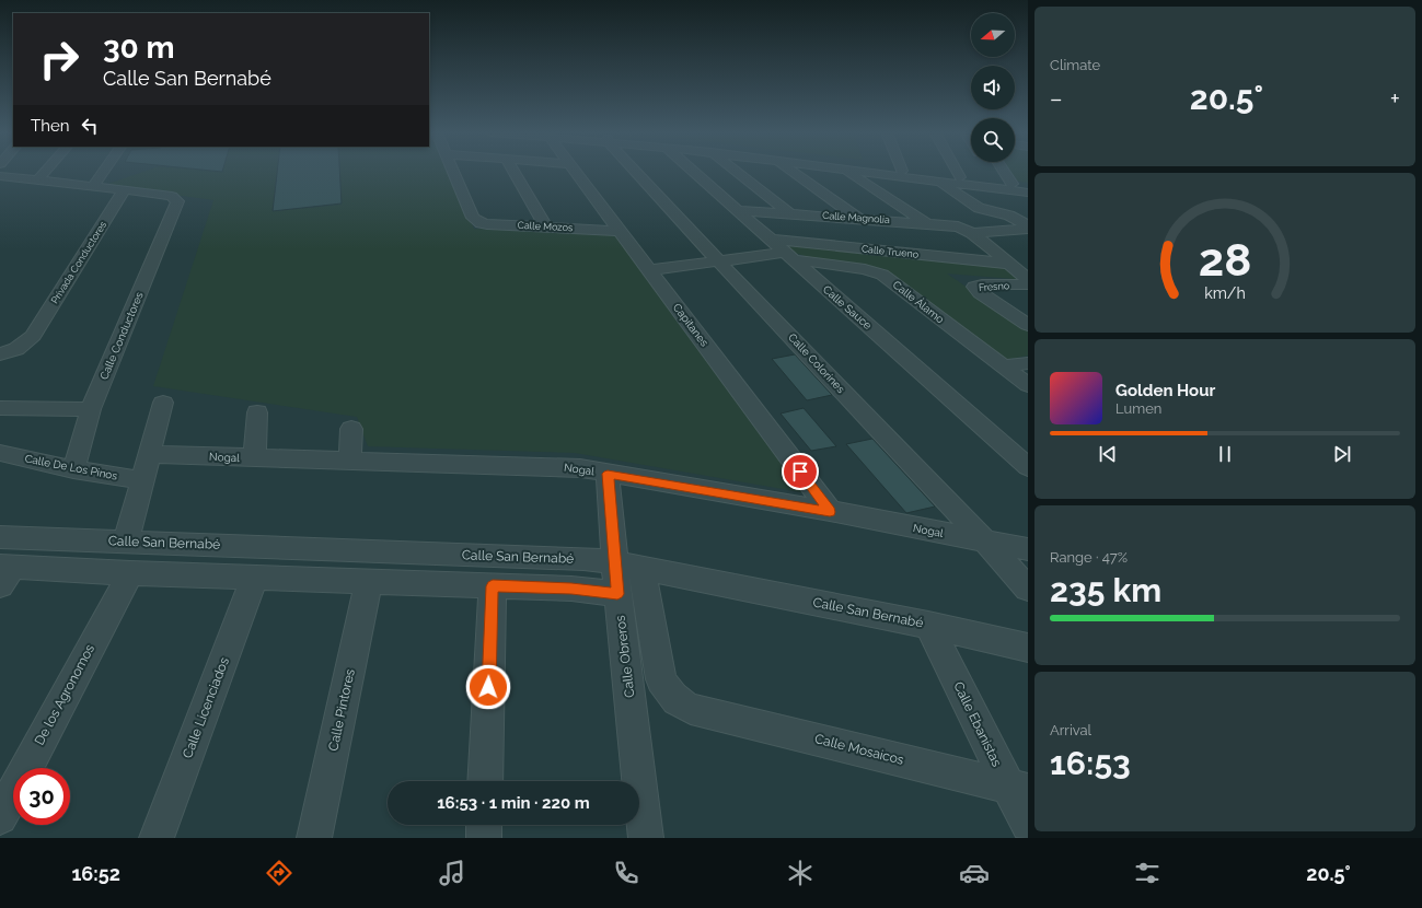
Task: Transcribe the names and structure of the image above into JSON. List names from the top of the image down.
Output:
{
  "streets": {
    "street": [
      "Calle Magnolia",
      "Calle Mozos",
      "Calle Trueno",
      "Privada Conductores",
      "Fresno",
      "Calle Álamo",
      "Calle Sauce",
      "Capitanes",
      "Calle Conductores",
      "Calle Colorines",
      "Nogal",
      "Calle De Los Pinos",
      "Calle San Bernabé",
      "Calle Obreros",
      "De los Agronomos",
      "Calle Licenciados",
      "Calle Pintores",
      "Calle Ebanistas",
      "Calle Mosaicos"
    ]
  },
  "crossings": [
    ["Calle Magnolia", "Calle Sauce"],
    ["Calle Mozos", "Capitanes"],
    ["Calle Trueno", "Calle Sauce"],
    ["Privada Conductores", "Calle Conductores"],
    ["Calle Álamo", "Calle Sauce"],
    ["Calle Álamo", "Capitanes"],
    ["Calle Álamo", "Calle Colorines"],
    ["Capitanes", "Nogal"],
    ["Calle Conductores", "Calle De Los Pinos"],
    ["Calle Colorines", "Nogal"],
    ["Nogal", "Calle Obreros"],
    ["Calle San Bernabé", "Calle Obreros"],
    ["Calle San Bernabé", "Calle Ebanistas"],
    ["Calle San Bernabé", "Calle Mosaicos"],
    ["Calle Ebanistas", "Calle Mosaicos"]
  ],
  "north": "left",
  "page": {
    "tile": [
      "Climate",
      ["Range · 47%", "235 km"],
      ["Arrival", "16:53"]
    ],
    "turn": ["30 m", "Calle San Bernabé"],
    "heat": ["−", "20.5°", "+"],
    "then": "Then",
    "song": ["Golden Hour", "Lumen"],
    "limit": "30",
    "trip": "16:53 · 1 min · 220 m",
    "tabs": ["16:52", "20.5°"],
    "gauge": ["28", "km/h"]
  }
}
